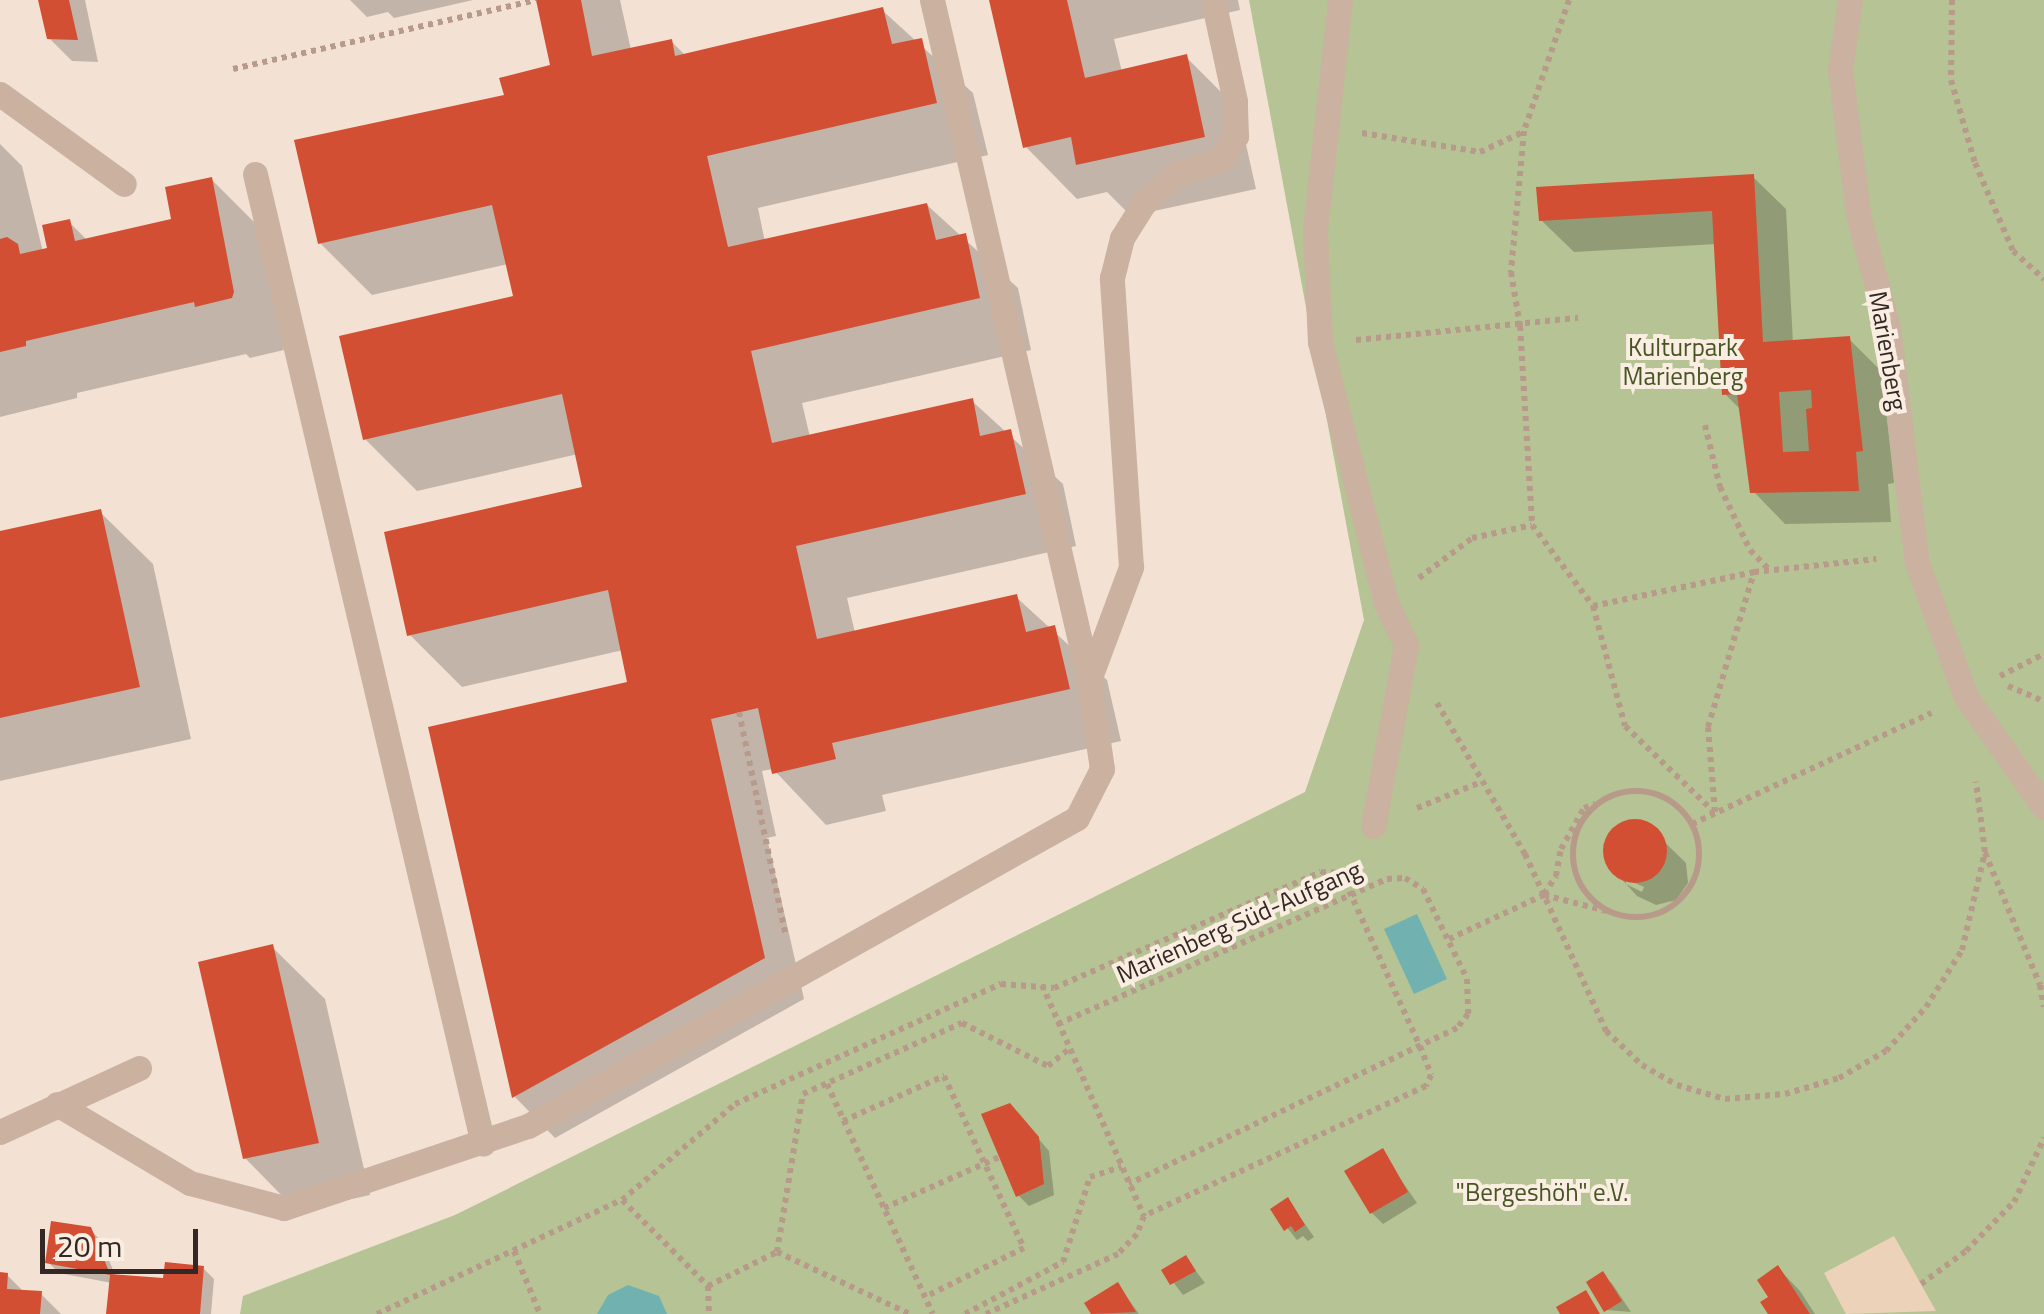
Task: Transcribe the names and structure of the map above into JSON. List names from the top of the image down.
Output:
{
  "streets": {
    "lane": ["Marienberg"],
    "path": ["Marienberg Süd-Aufgang"]
  },
  "parks": ["Kulturpark Marienberg", "\"Bergeshöh\" e.V."],
  "scale_bar": "20 m"
}
